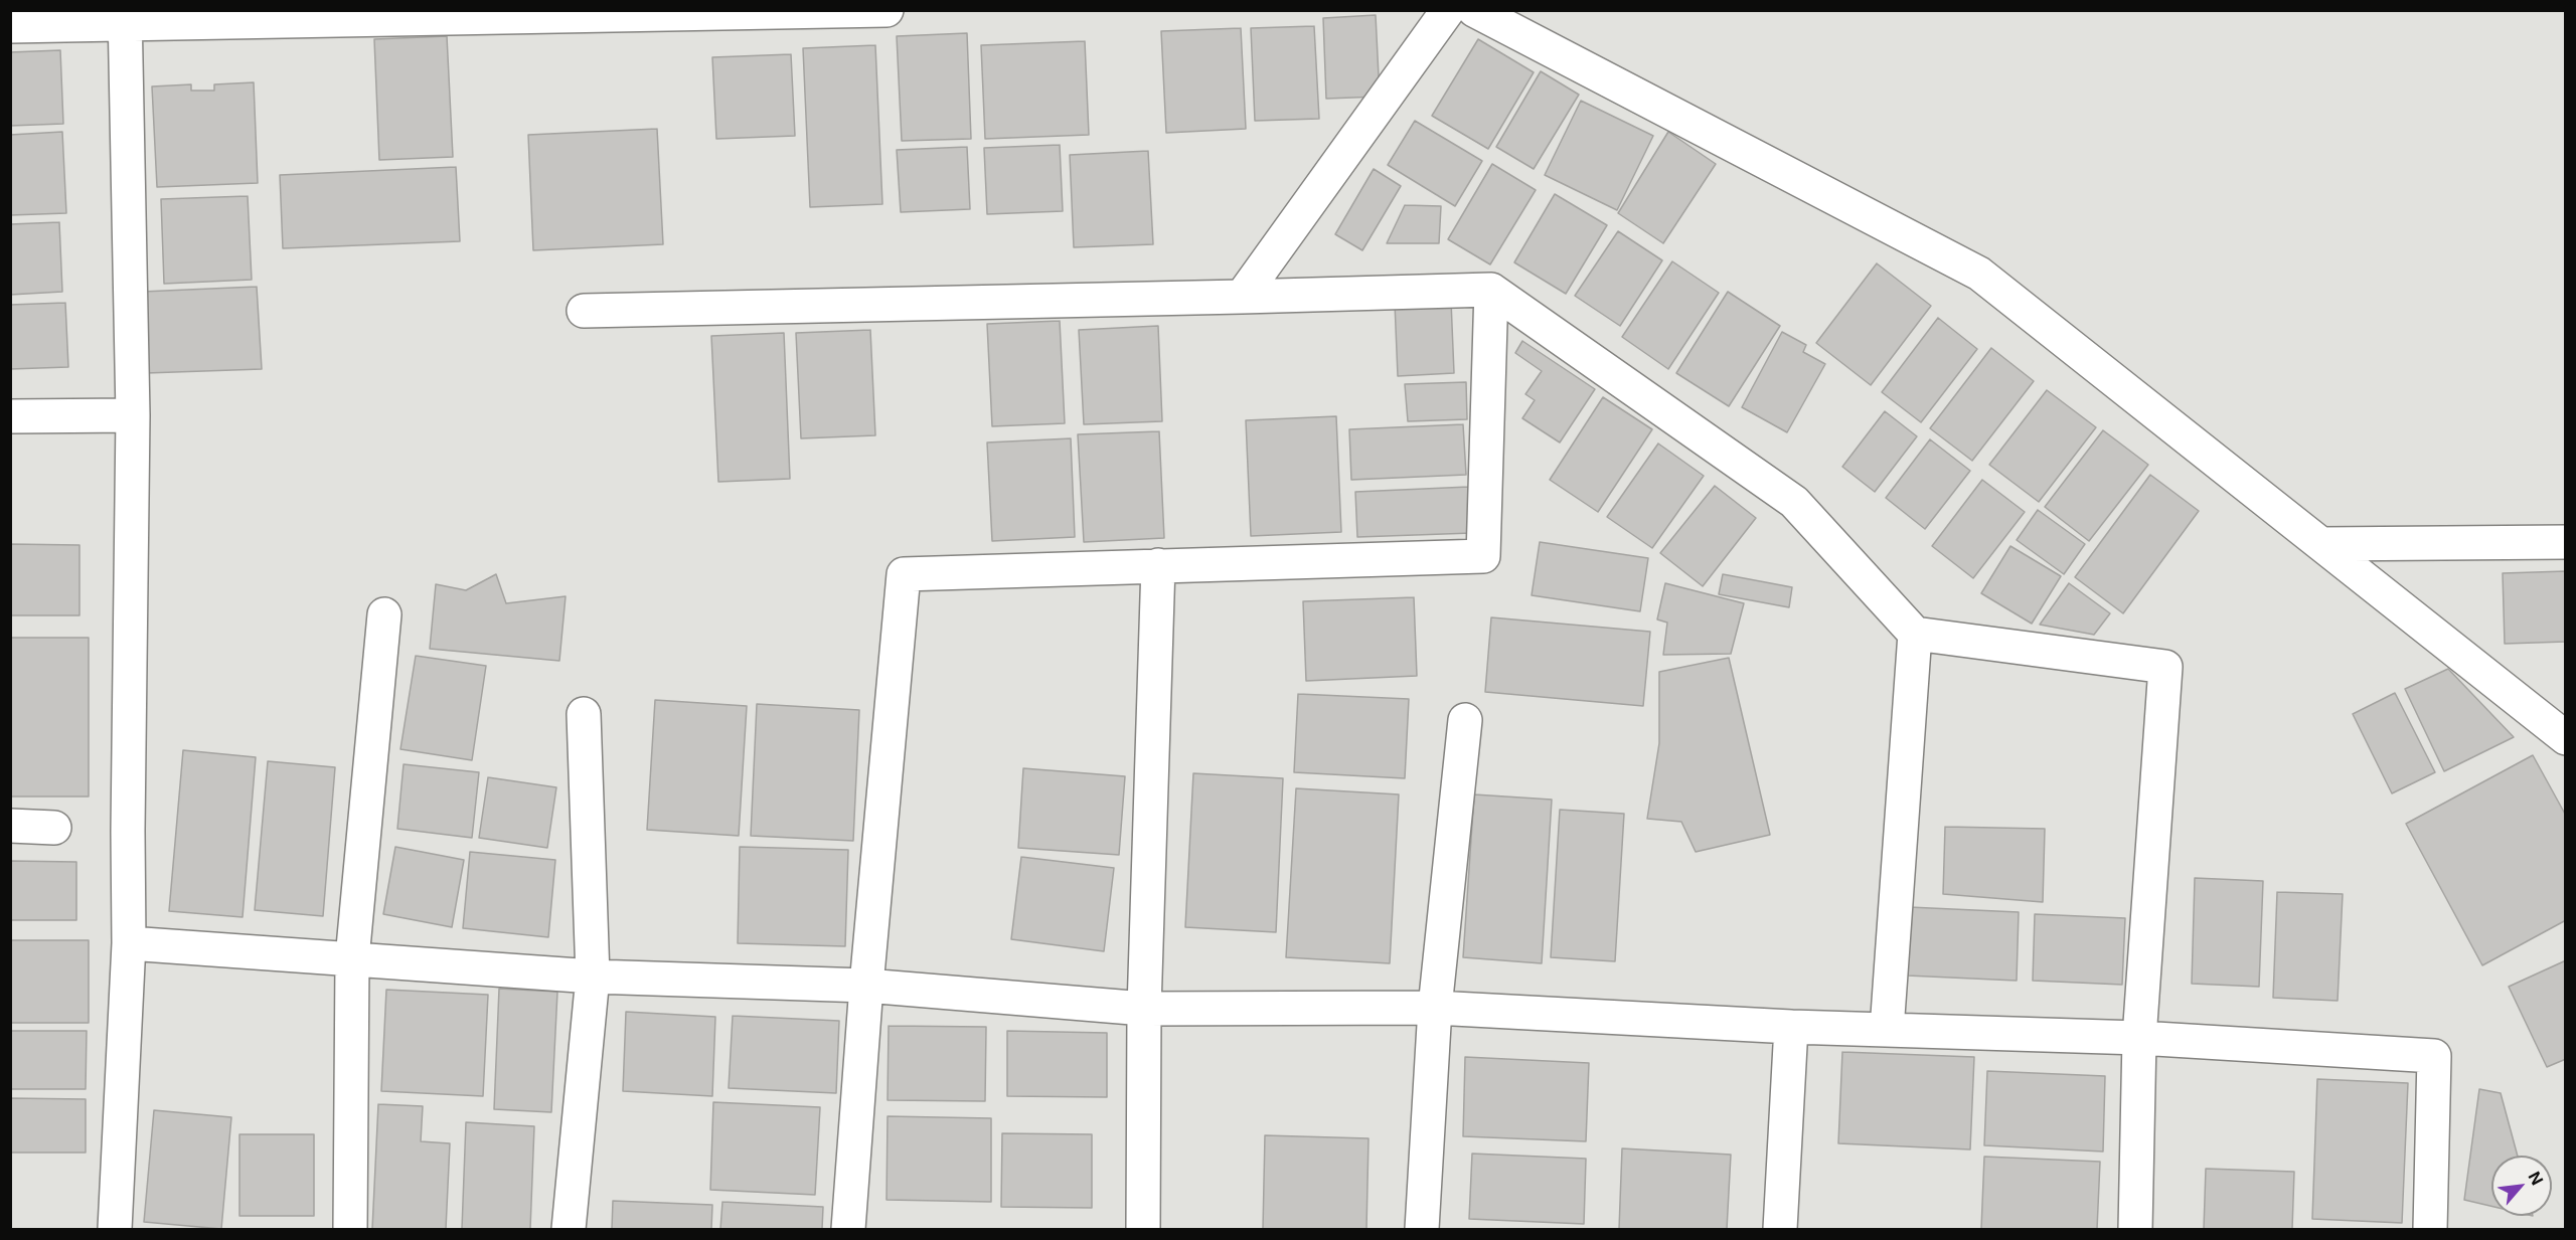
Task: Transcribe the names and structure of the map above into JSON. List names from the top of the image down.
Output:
{
  "north": "top right"
}
